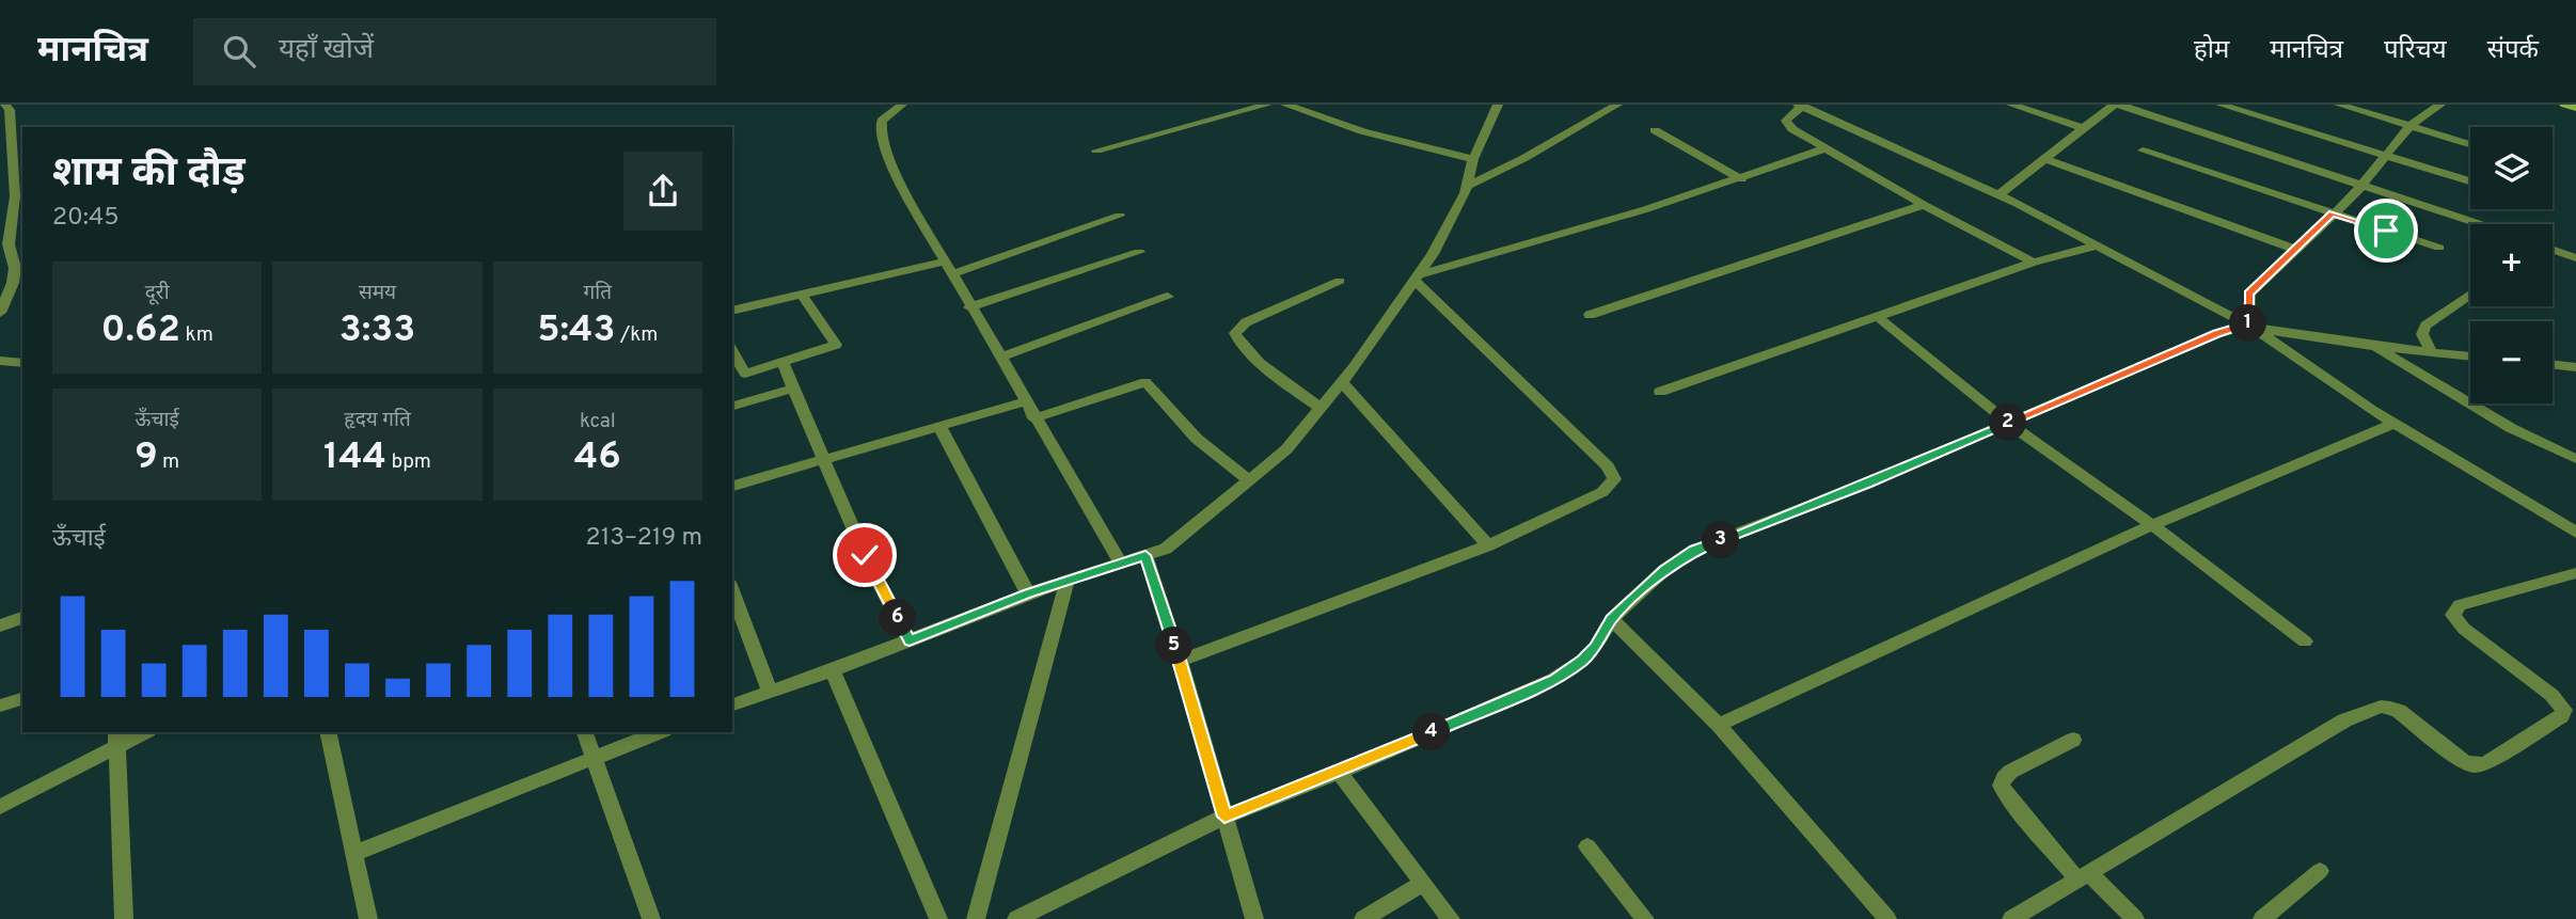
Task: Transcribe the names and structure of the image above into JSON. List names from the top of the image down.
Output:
{
  "page": {
    "header": "मानचित्र",
    "search": "यहाँ खोजें",
    "nav": [
      "होम",
      "मानचित्र",
      "परिचय",
      "संपर्क"
    ],
    "map_buttons": ["+", "−"],
    "heading": ["शाम की दौड़", "20:45"],
    "stats": [
      ["दूरी", "0.62 km"],
      ["समय", "3:33"],
      ["गति", "5:43 /km"],
      ["ऊँचाई", "9 m"],
      ["हृदय गति", "144 bpm"],
      ["kcal", "46"]
    ],
    "pins": [
      "1",
      "2",
      "3",
      "6",
      "5",
      "4"
    ],
    "chart": ["ऊँचाई", "213–219 m"]
  }
}
